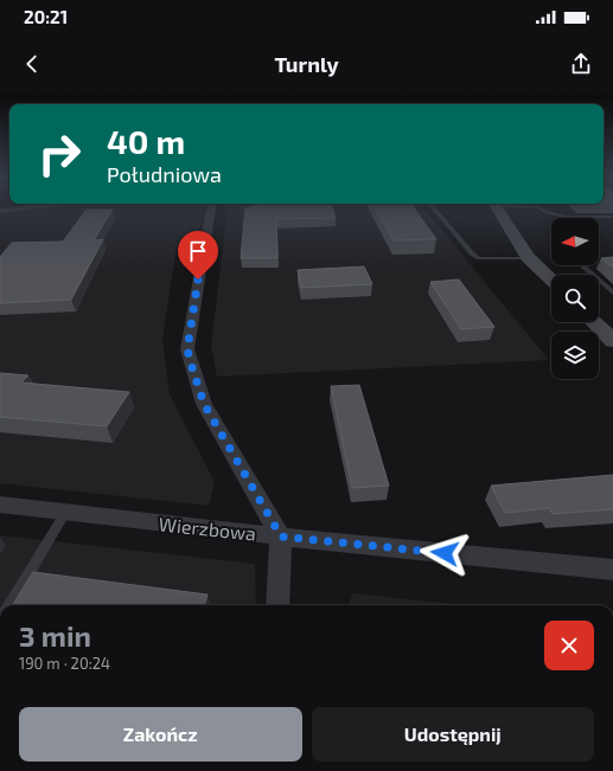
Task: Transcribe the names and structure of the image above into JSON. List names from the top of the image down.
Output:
{
  "streets": {
    "street": ["Wierzbowa"]
  },
  "north": "left",
  "page": {
    "status": "20:21",
    "header": "Turnly",
    "turn": ["40 m", "Południowa"],
    "heading": ["3 min", "190 m · 20:24"],
    "buttons": ["Zakończ", "Udostępnij"]
  }
}
